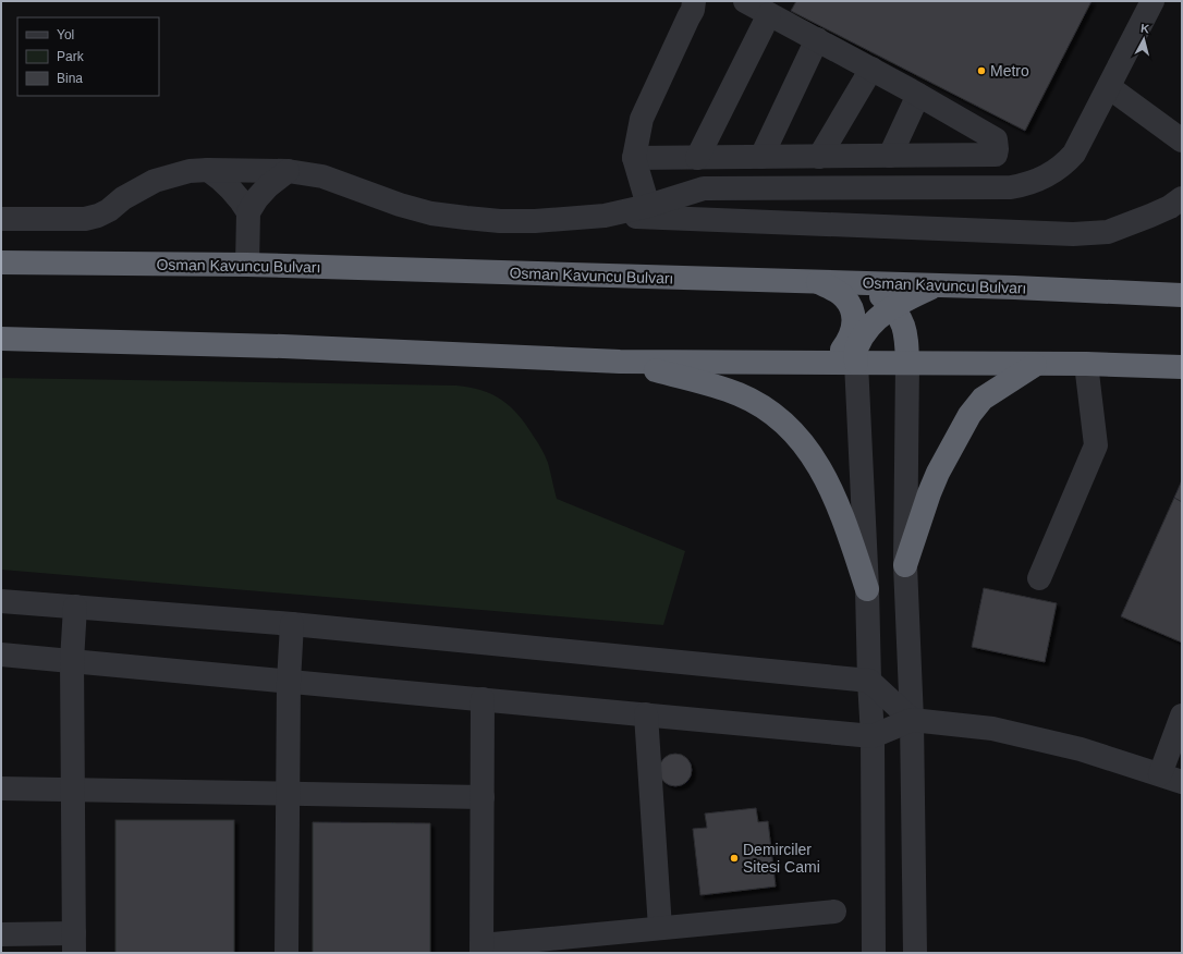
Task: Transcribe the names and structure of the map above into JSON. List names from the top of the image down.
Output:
{
  "streets": {
    "highway": ["Osman Kavuncu Bulvarı"]
  },
  "places": ["Metro", "Demirciler Sitesi Cami"],
  "legend": ["Yol", "Park", "Bina"],
  "north": "top"
}
